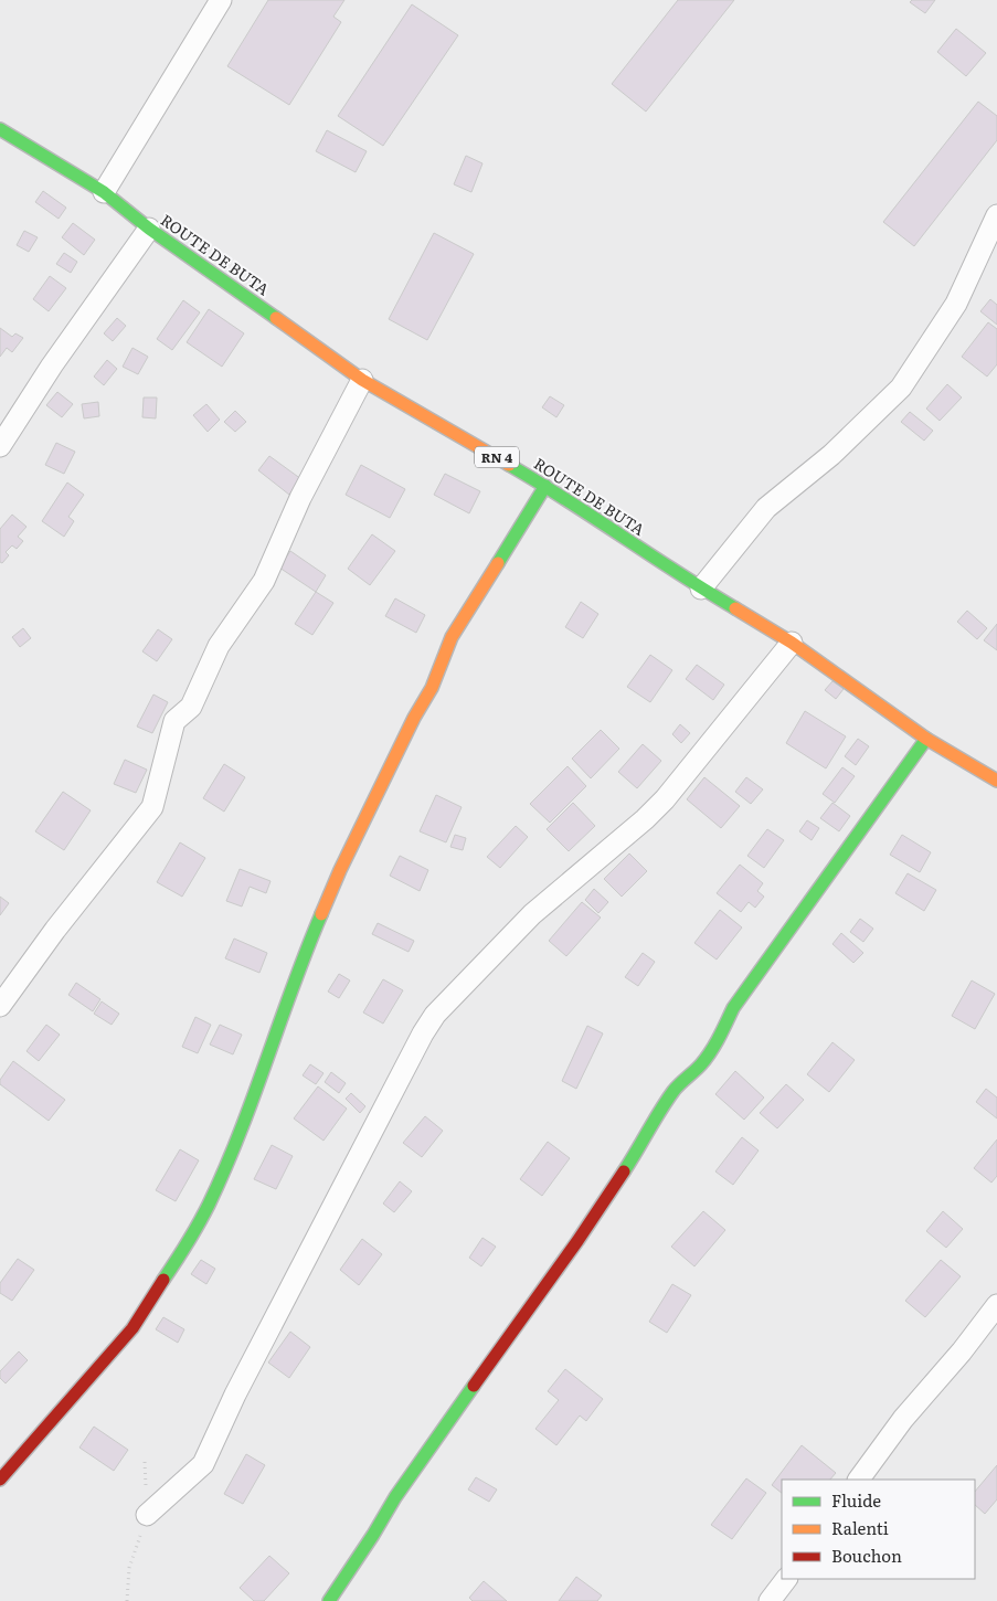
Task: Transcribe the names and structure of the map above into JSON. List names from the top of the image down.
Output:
{
  "streets": {
    "main road": ["ROUTE DE BUTA", "RN 4"]
  },
  "legend": ["Fluide", "Ralenti", "Bouchon"]
}
